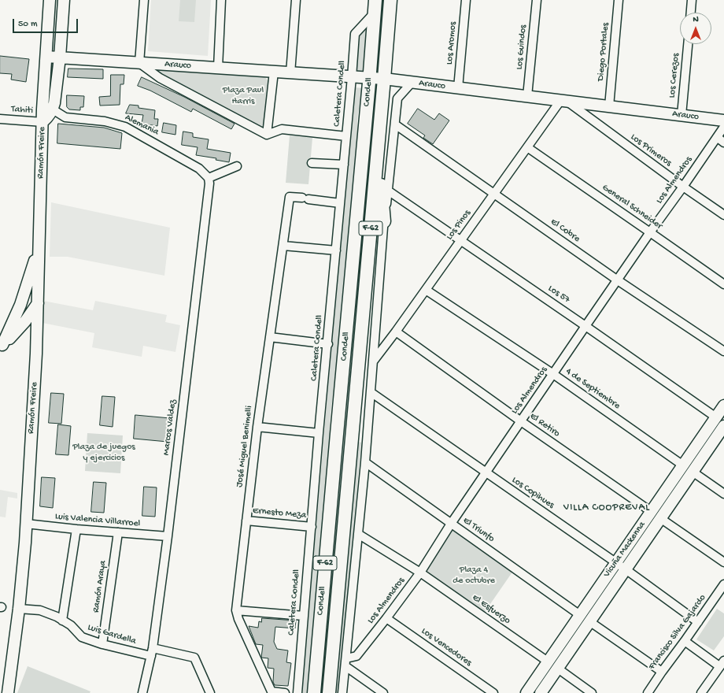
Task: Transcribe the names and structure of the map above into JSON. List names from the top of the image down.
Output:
{
  "streets": {
    "main road": [
      "Arauco",
      "Condell",
      "Ramón Freire",
      "F-62",
      "Vicuña Mackenna"
    ],
    "street": [
      "Los Aromos",
      "Los Guindos",
      "Diego Portales",
      "Los Cerezos",
      "Caletera Condell",
      "Tahiti",
      "Alemania",
      "Los Primeros",
      "Los Almendros",
      "General Schneider",
      "Los Pinos",
      "El Cobre",
      "Los 57",
      "4 de Septiembre",
      "El Retiro",
      "Marcos Valdez",
      "José Miguel Benimelli",
      "Los Copihues",
      "Ernesto Meza",
      "Luis Valencia Villarroel",
      "El Triunfo",
      "Ramón Araya",
      "El Esfuerzo",
      "Francisco Silva Gajardo",
      "Luis Gardella",
      "Los Vencedores"
    ]
  },
  "crossings": [
    ["Los Aromos", "Arauco"],
    ["Los Guindos", "Arauco"],
    ["Diego Portales", "Arauco"],
    ["Arauco", "Los Cerezos"],
    ["Arauco", "Condell"],
    ["Arauco", "Caletera Condell"],
    ["Arauco", "Los Primeros"],
    ["Arauco", "Ramón Freire"],
    ["Arauco", "Los Pinos"],
    ["Condell", "Caletera Condell"],
    ["Caletera Condell", "José Miguel Benimelli"],
    ["Caletera Condell", "Ernesto Meza"],
    ["Tahiti", "Ramón Freire"],
    ["Alemania", "Ramón Freire"],
    ["Alemania", "Marcos Valdez"],
    ["Los Primeros", "Los Almendros"],
    ["Los Primeros", "Los Pinos"],
    ["Ramón Freire", "Luis Valencia Villarroel"],
    ["Ramón Freire", "Luis Gardella"],
    ["Los Almendros", "General Schneider"],
    ["Los Almendros", "El Cobre"],
    ["Los Almendros", "Los 57"],
    ["Los Almendros", "4 de Septiembre"],
    ["Los Almendros", "El Retiro"],
    ["Los Almendros", "Los Copihues"],
    ["Los Almendros", "El Triunfo"],
    ["Los Almendros", "El Esfuerzo"],
    ["Los Almendros", "Los Vencedores"],
    ["General Schneider", "Los Pinos"],
    ["Los Pinos", "El Cobre"],
    ["Los Pinos", "Los 57"],
    ["Los Pinos", "4 de Septiembre"],
    ["Los Pinos", "El Retiro"],
    ["Los 57", "Vicuña Mackenna"],
    ["4 de Septiembre", "Vicuña Mackenna"],
    ["El Retiro", "Vicuña Mackenna"],
    ["Marcos Valdez", "Luis Valencia Villarroel"],
    ["Marcos Valdez", "Luis Gardella"],
    ["José Miguel Benimelli", "Ernesto Meza"],
    ["Los Copihues", "Vicuña Mackenna"],
    ["Los Copihues", "Francisco Silva Gajardo"],
    ["Luis Valencia Villarroel", "Ramón Araya"],
    ["El Triunfo", "Vicuña Mackenna"],
    ["Vicuña Mackenna", "El Esfuerzo"],
    ["Ramón Araya", "Luis Gardella"]
  ],
  "districts": ["VILLA COOPREVAL"],
  "parks": ["Plaza Paul Harris", "Plaza de juegos y ejercicios", "Plaza 4 de octubre"],
  "scale_bar": "50 m",
  "north": "top"
}
